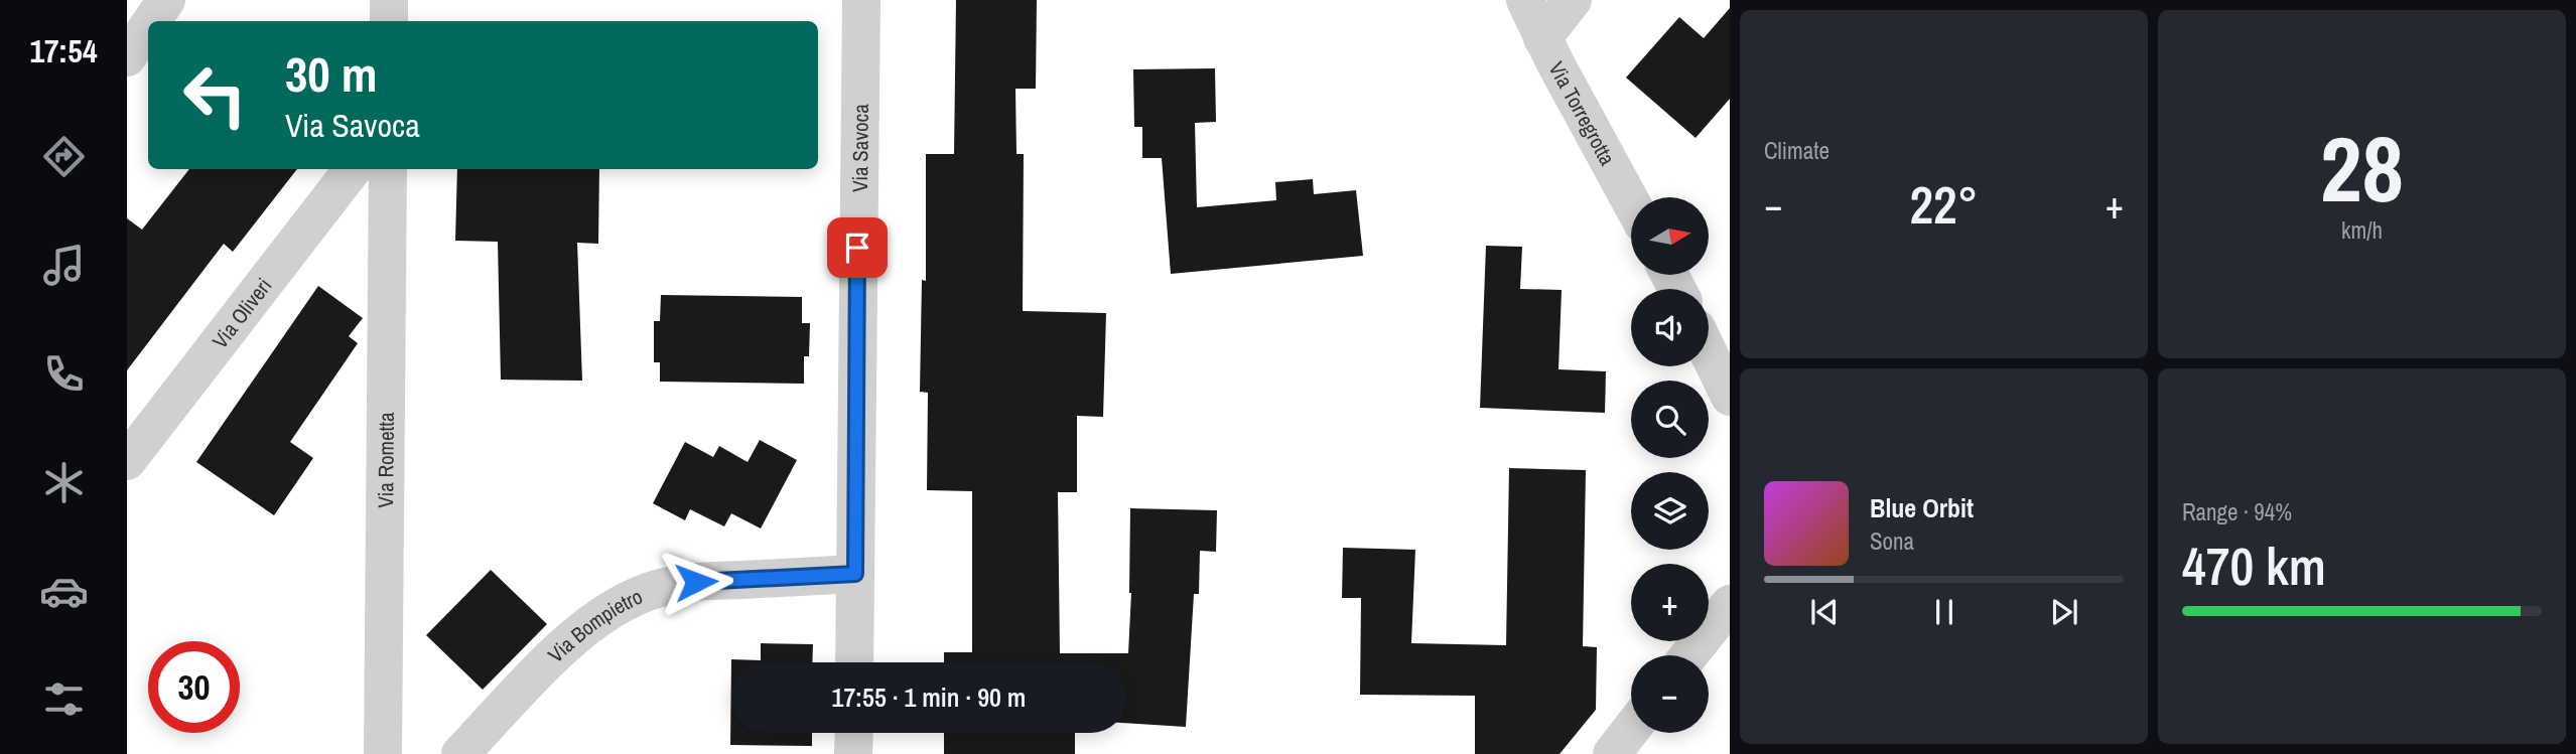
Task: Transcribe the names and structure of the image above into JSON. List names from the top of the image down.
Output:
{
  "streets": {
    "street": [
      "Via Torregrotta",
      "Via Savoca",
      "Via Oliveri",
      "Via Rometta",
      "Via Bompietro"
    ]
  },
  "crossings": [
    ["Via Savoca", "Via Bompietro"]
  ],
  "north": "right",
  "page": {
    "tabs": "17:54",
    "tile": [
      "Climate",
      ["28", "km/h"],
      ["Range · 94%", "470 km"]
    ],
    "turn": ["30 m", "Via Savoca"],
    "heat": ["−", "22°", "+"],
    "map_buttons": ["+", "−"],
    "song": ["Blue Orbit", "Sona"],
    "limit": "30",
    "trip": "17:55 · 1 min · 90 m"
  }
}
